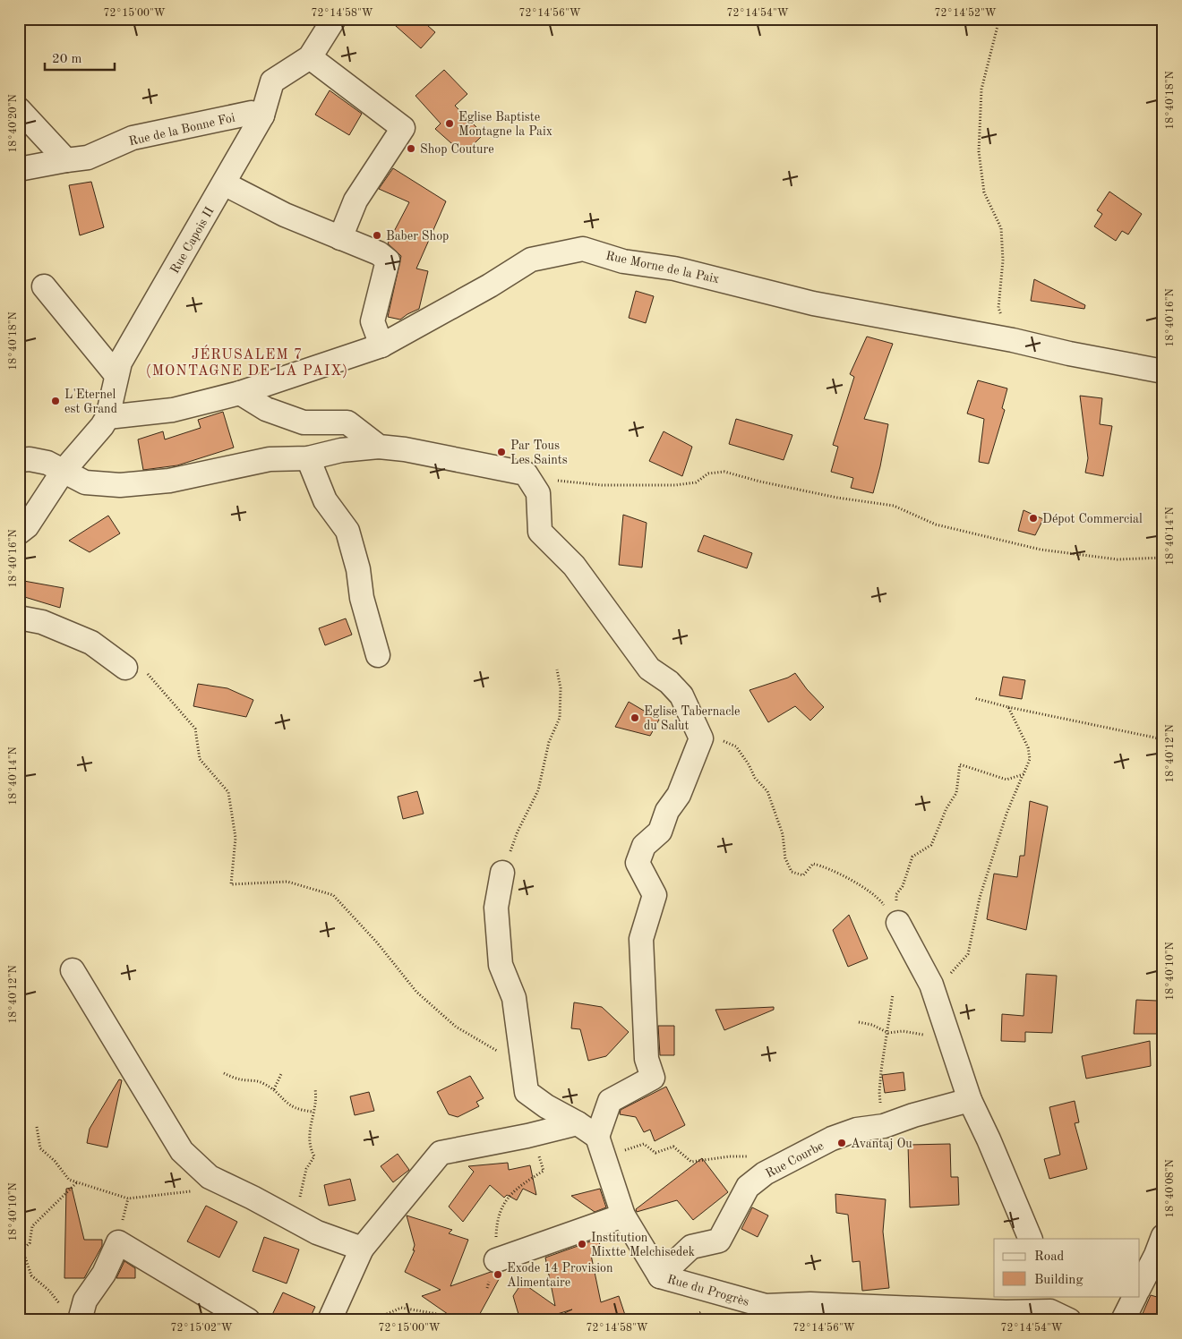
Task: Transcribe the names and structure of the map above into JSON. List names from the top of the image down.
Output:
{
  "streets": {
    "street": [
      "Rue de la Bonne Foi",
      "Rue Capois II",
      "Rue Morne de la Paix",
      "Rue Courbe",
      "Rue du Progrès"
    ]
  },
  "crossings": [
    ["Rue de la Bonne Foi", "Rue Capois II"],
    ["Rue Capois II", "Rue Morne de la Paix"],
    ["Rue Courbe", "Rue du Progrès"]
  ],
  "districts": ["JÉRUSALEM 7 (MONTAGNE DE LA PAIX)"],
  "places": [
    "Eglise Baptiste Montagne la Paix",
    "Shop Couture",
    "Baber Shop",
    "L'Eternel est Grand",
    "Par Tous Les Saints",
    "Dépot Commercial",
    "Eglise Tabernacle du Salut",
    "Avantaj Ou",
    "Institution Mixtte Melchisedek",
    "Exode 14 Provision Alimentaire"
  ],
  "legend": ["Road", "Building"],
  "scale_bar": "20 m",
  "coordinates": [
    "72°15'00\"W",
    "72°14'58\"W",
    "72°14'56\"W",
    "72°14'54\"W",
    "72°14'52\"W",
    "18°40'18\"N",
    "18°40'20\"N",
    "18°40'16\"N",
    "18°40'14\"N",
    "18°40'12\"N",
    "18°40'10\"N",
    "18°40'08\"N",
    "72°15'02\"W"
  ]
}
